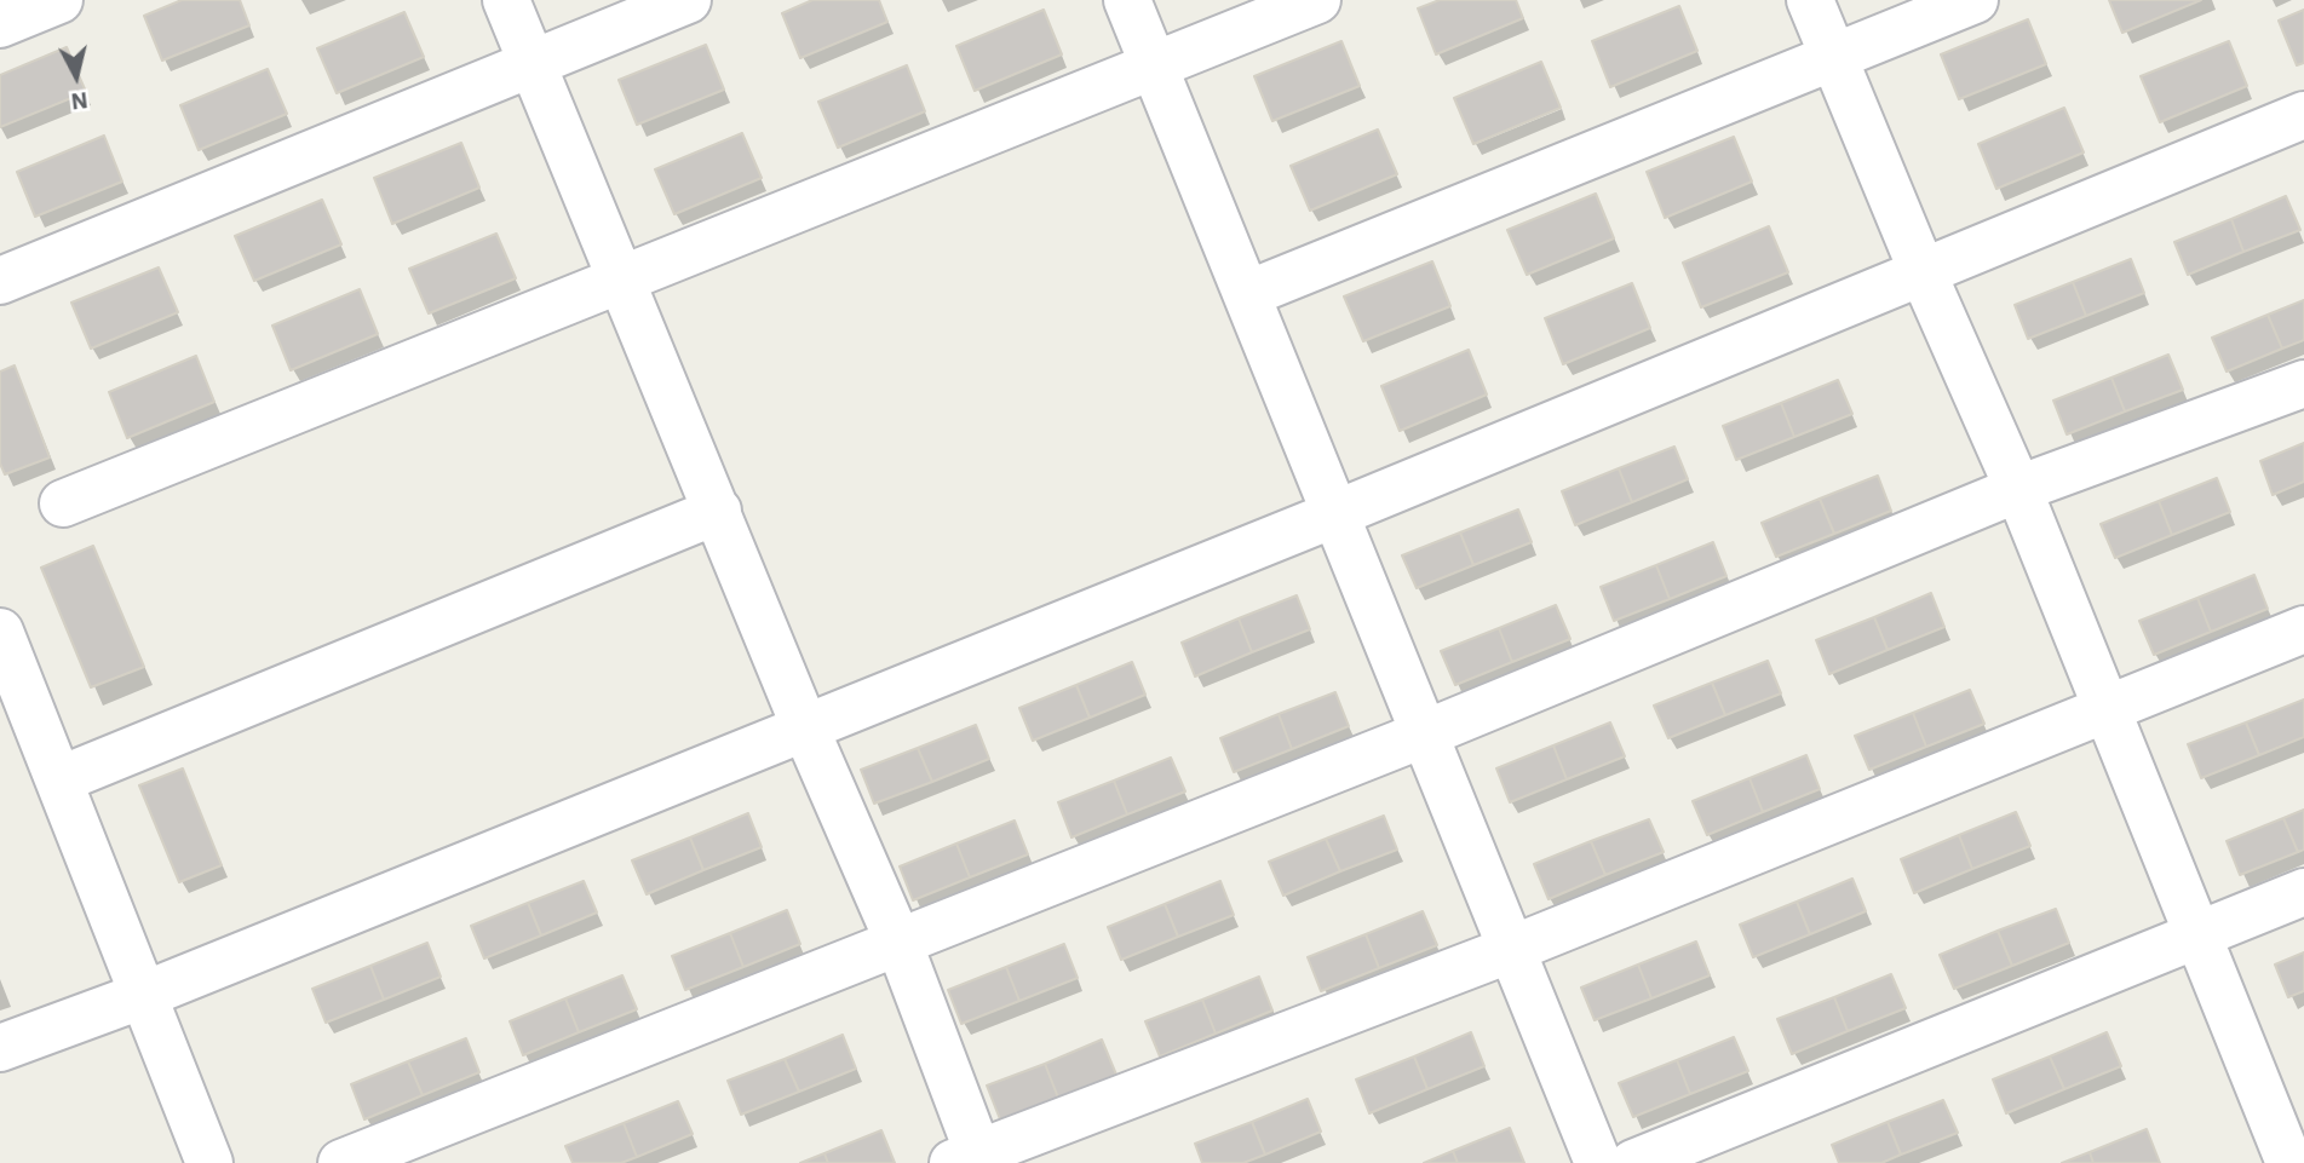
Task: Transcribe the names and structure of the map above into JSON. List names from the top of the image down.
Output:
{
  "north": "bottom"
}
